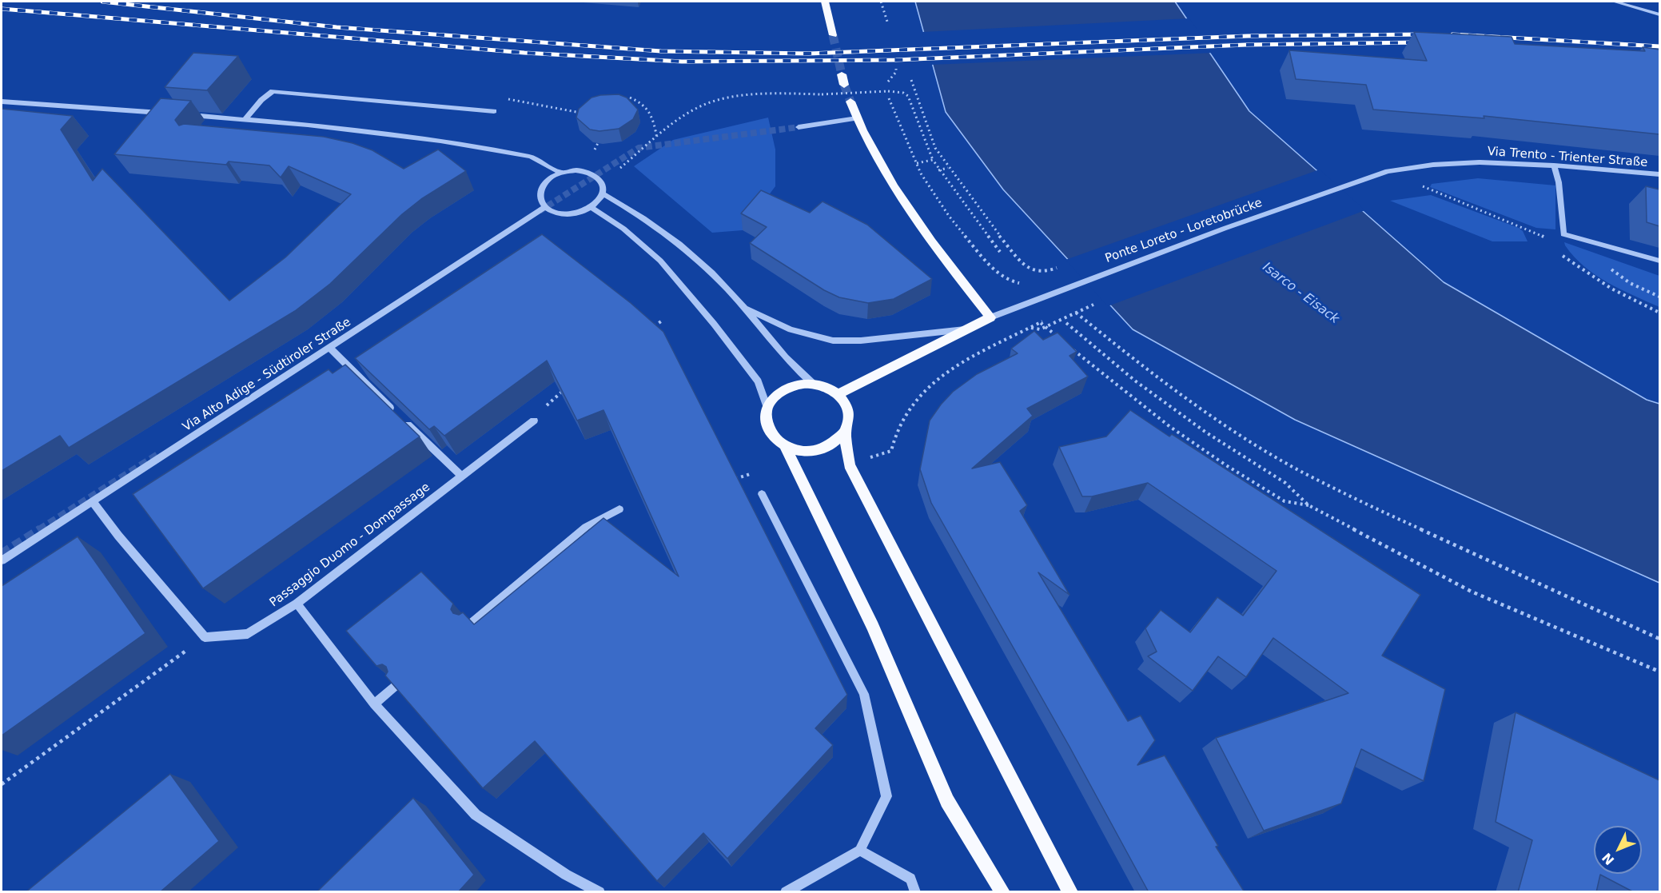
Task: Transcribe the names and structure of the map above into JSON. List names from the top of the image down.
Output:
{
  "streets": {
    "street": [
      "Via Trento - Trienter Straße",
      "Ponte Loreto - Loretobrücke",
      "Via Alto Adige - Südtiroler Straße",
      "Passaggio Duomo - Dompassage"
    ]
  },
  "crossings": [
    ["Via Trento - Trienter Straße", "Ponte Loreto - Loretobrücke"]
  ],
  "water": ["Isarco - Eisack"],
  "north": "bottom left"
}
